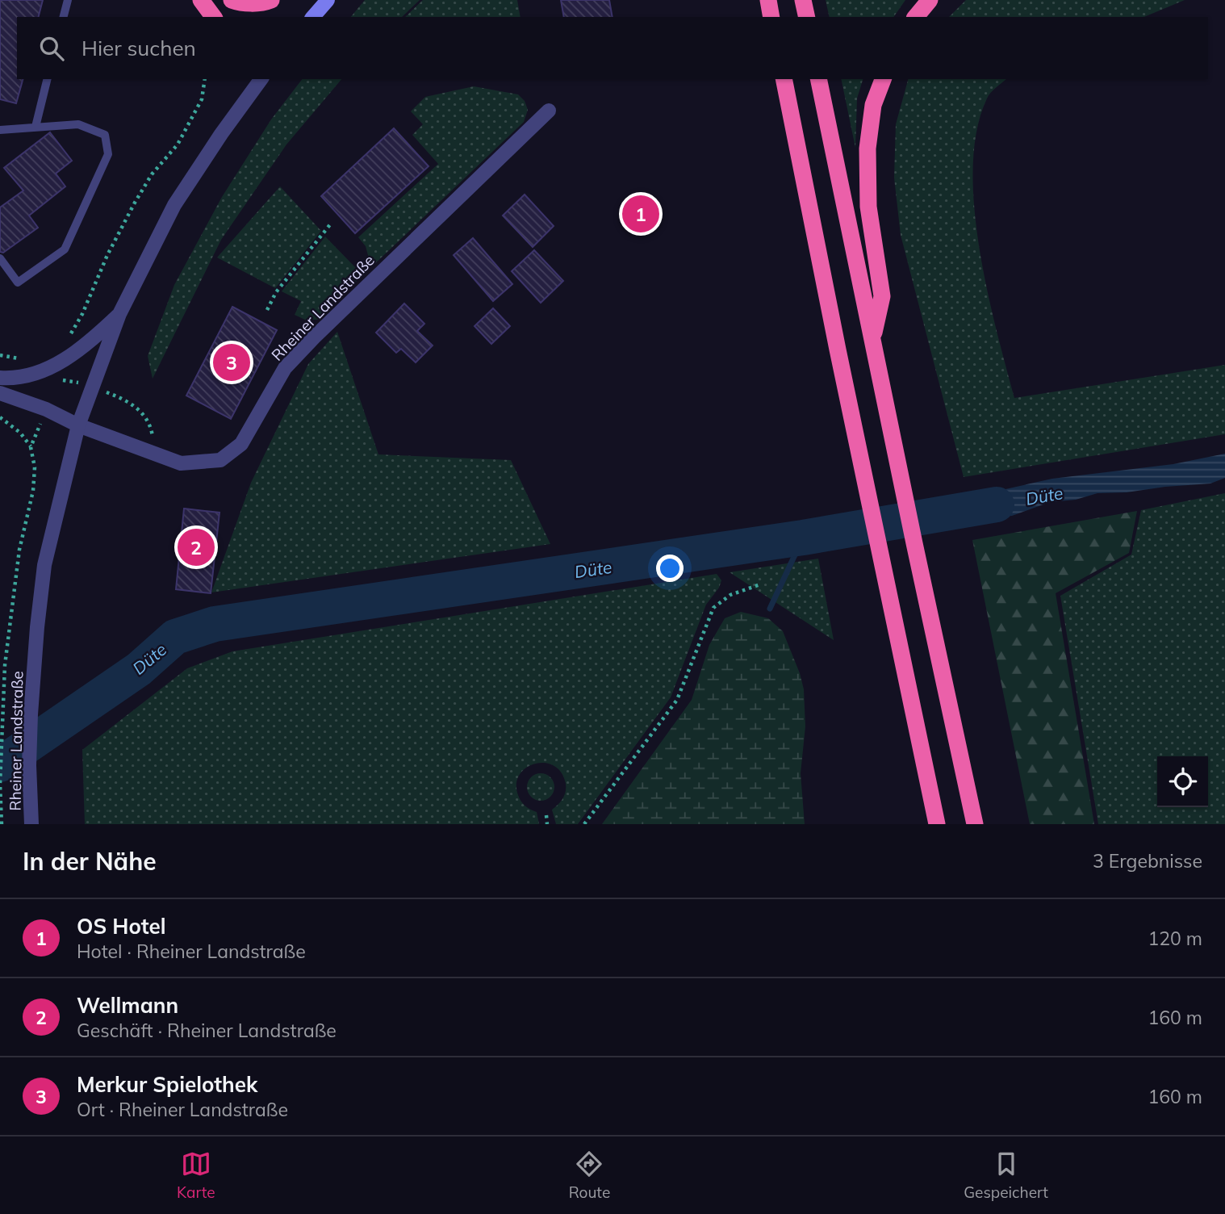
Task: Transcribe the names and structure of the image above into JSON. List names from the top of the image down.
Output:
{
  "streets": {
    "street": ["Rheiner Landstraße"]
  },
  "water": ["Düte"],
  "page": {
    "search": "Hier suchen",
    "pins": ["1", "3", "2"],
    "heading": ["In der Nähe", "3 Ergebnisse"],
    "list": [
      {
        "mark": "1",
        "name": "OS Hotel",
        "note": "Hotel · Rheiner Landstraße",
        "value": "120 m"
      },
      {
        "mark": "2",
        "name": "Wellmann",
        "note": "Geschäft · Rheiner Landstraße",
        "value": "160 m"
      },
      {
        "mark": "3",
        "name": "Merkur Spielothek",
        "note": "Ort · Rheiner Landstraße",
        "value": "160 m"
      }
    ],
    "nav": ["Karte", "Route", "Gespeichert"]
  }
}
